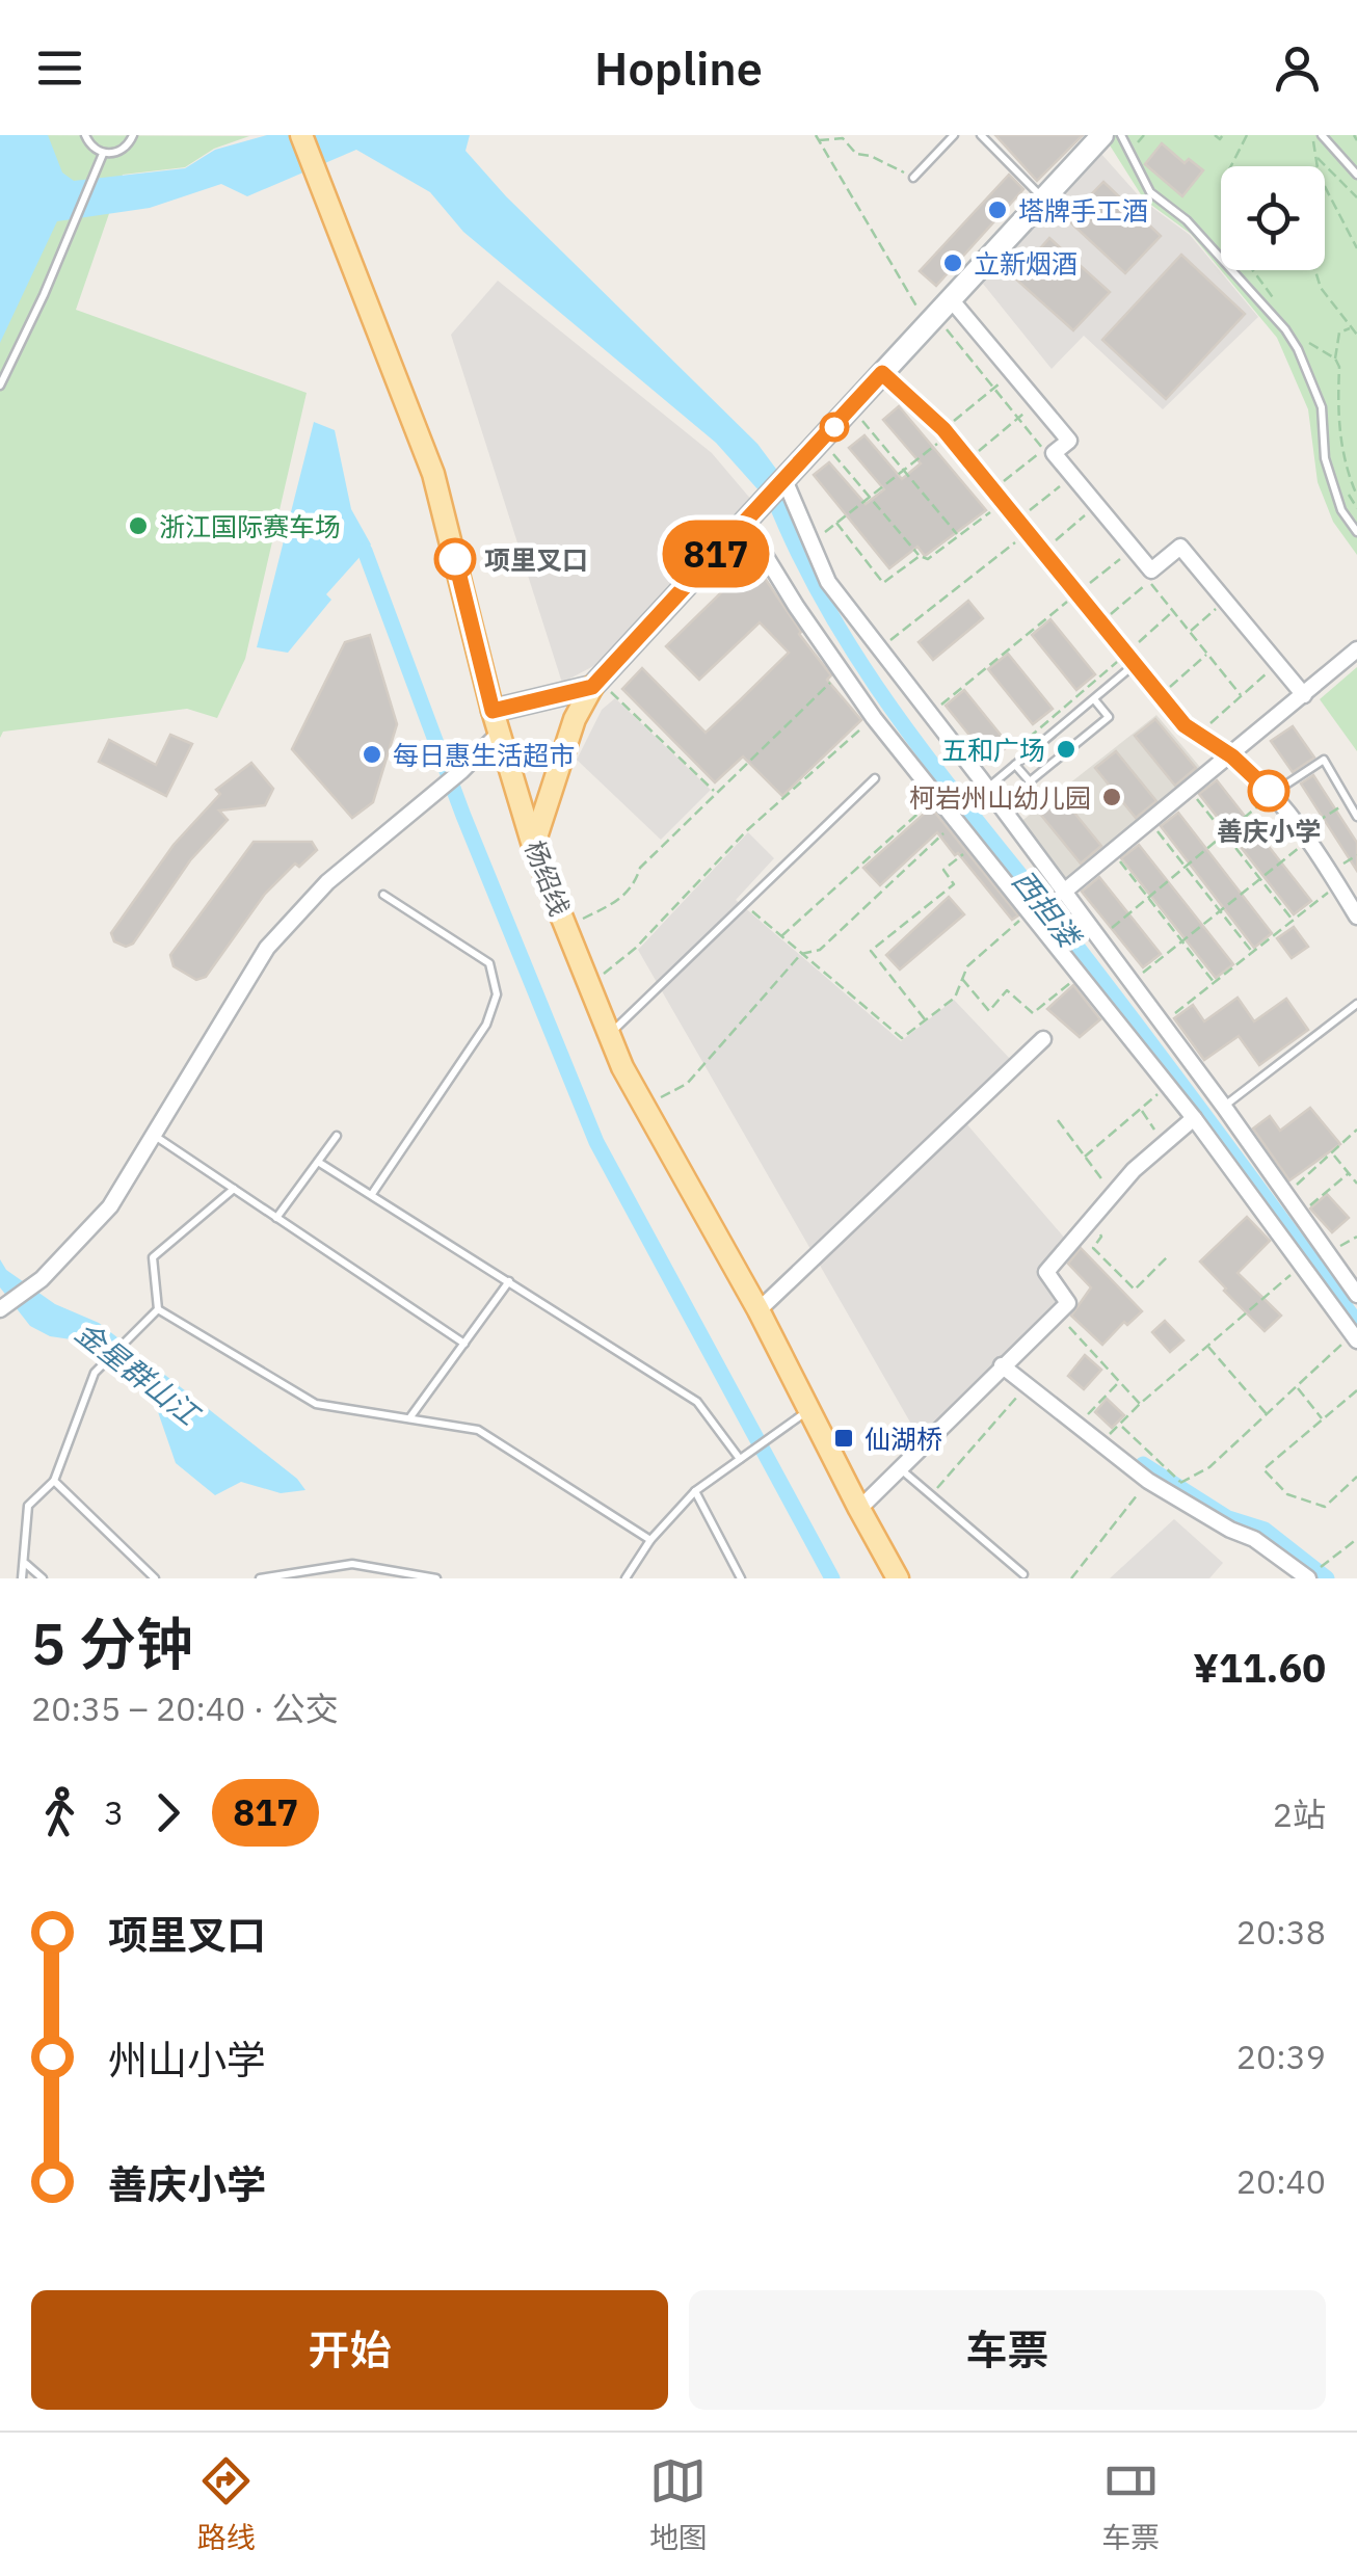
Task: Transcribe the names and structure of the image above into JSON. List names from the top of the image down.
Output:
{
  "streets": {
    "main road": ["杨绍线"]
  },
  "water": ["西担溇", "金星群山江"],
  "places": {
    "other": [
      "塔牌手工酒",
      "立新烟酒",
      "浙江国际赛车场",
      "项里叉口",
      "五和广场",
      "每日惠生活超市",
      "善庆小学",
      "柯岩州山幼儿园"
    ],
    "transit": ["仙湖桥"]
  },
  "lines": ["bus line 817"],
  "page": {
    "header": "Hopline",
    "on_map": "817",
    "heading": ["5 分钟", "20:35 – 20:40 · 公交", "¥11.60"],
    "legs": ["3", "817", "2站"],
    "list": [
      {
        "name": "项里叉口",
        "value": "20:38"
      },
      {
        "name": "州山小学",
        "value": "20:39"
      },
      {
        "name": "善庆小学",
        "value": "20:40"
      }
    ],
    "buttons": ["开始", "车票"],
    "tabs": ["路线", "地图", "车票"]
  }
}
